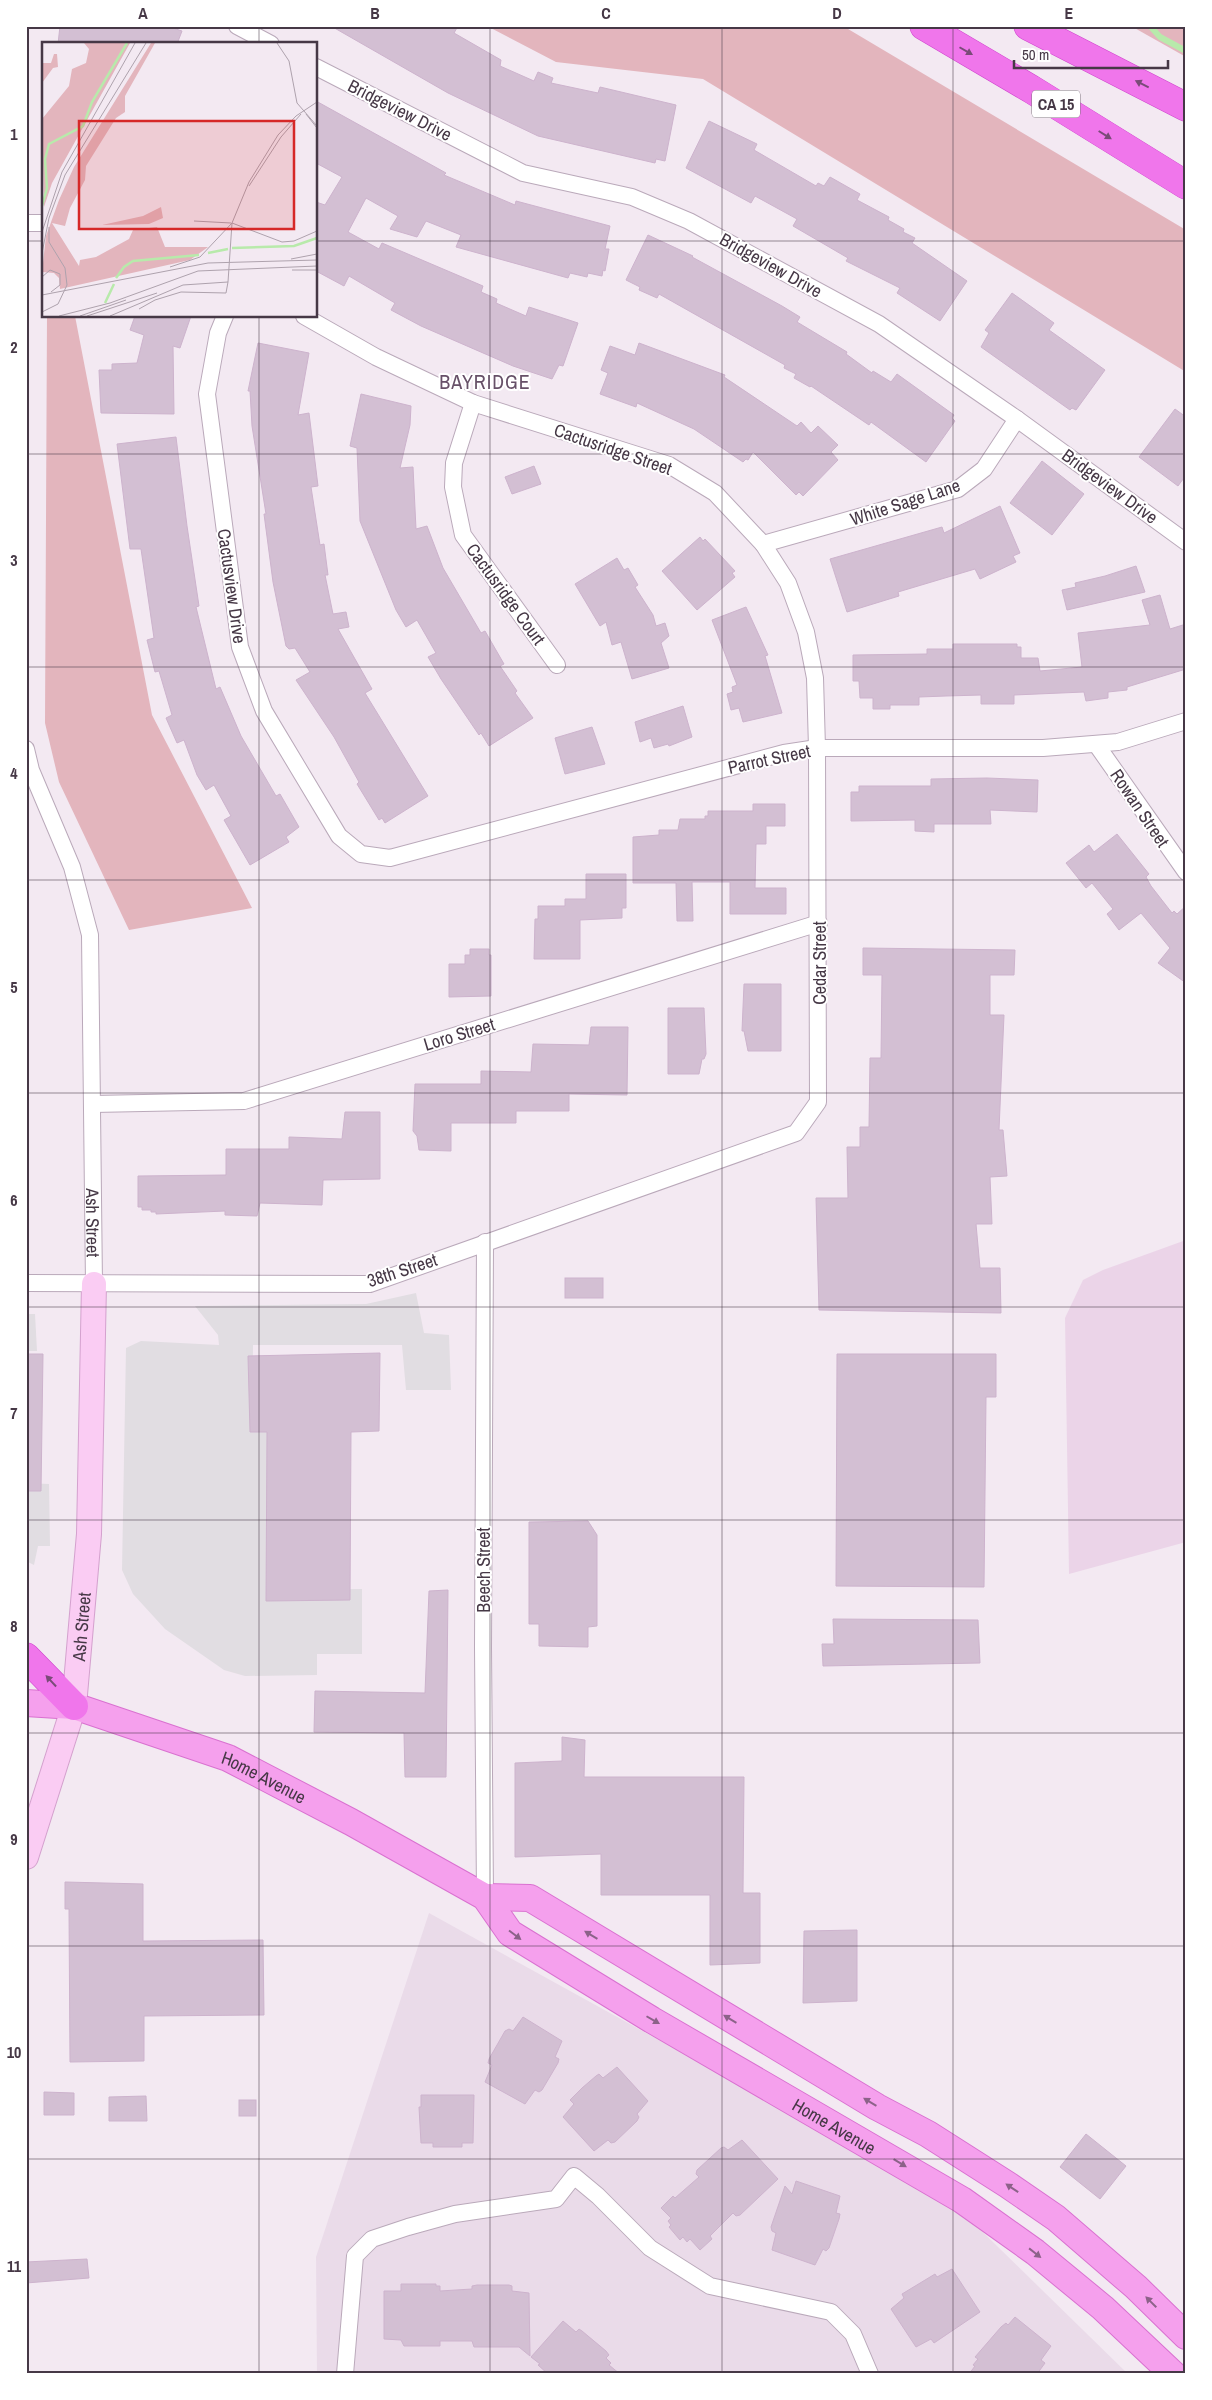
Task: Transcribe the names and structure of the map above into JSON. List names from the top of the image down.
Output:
{
  "streets": {
    "highway": ["CA 15"],
    "main road": ["Home Avenue"],
    "street": [
      "Bridgeview Drive",
      "Cactusridge Street",
      "White Sage Lane",
      "Cactusview Drive",
      "Cactusridge Court",
      "Parrot Street",
      "Rowan Street",
      "Cedar Street",
      "Loro Street",
      "Ash Street",
      "38th Street",
      "Beech Street"
    ]
  },
  "crossings": [
    ["Bridgeview Drive", "White Sage Lane"],
    ["Cactusridge Street", "White Sage Lane"],
    ["Cactusridge Street", "Cactusridge Court"],
    ["Cactusridge Street", "Parrot Street"],
    ["Cactusridge Street", "Cedar Street"],
    ["Cactusview Drive", "Parrot Street"],
    ["Parrot Street", "Rowan Street"],
    ["Parrot Street", "Cedar Street"],
    ["Cedar Street", "Loro Street"],
    ["Cedar Street", "38th Street"],
    ["Loro Street", "Ash Street"],
    ["Ash Street", "38th Street"],
    ["Ash Street", "Home Avenue"],
    ["38th Street", "Beech Street"],
    ["Beech Street", "Home Avenue"]
  ],
  "districts": ["BAYRIDGE"],
  "scale_bar": "50 m",
  "grid": {
    "columns": [
      "A",
      "B",
      "C",
      "D",
      "E"
    ],
    "rows": [
      "1",
      "2",
      "3",
      "4",
      "5",
      "6",
      "7",
      "8",
      "9",
      "10",
      "11"
    ]
  }
}
